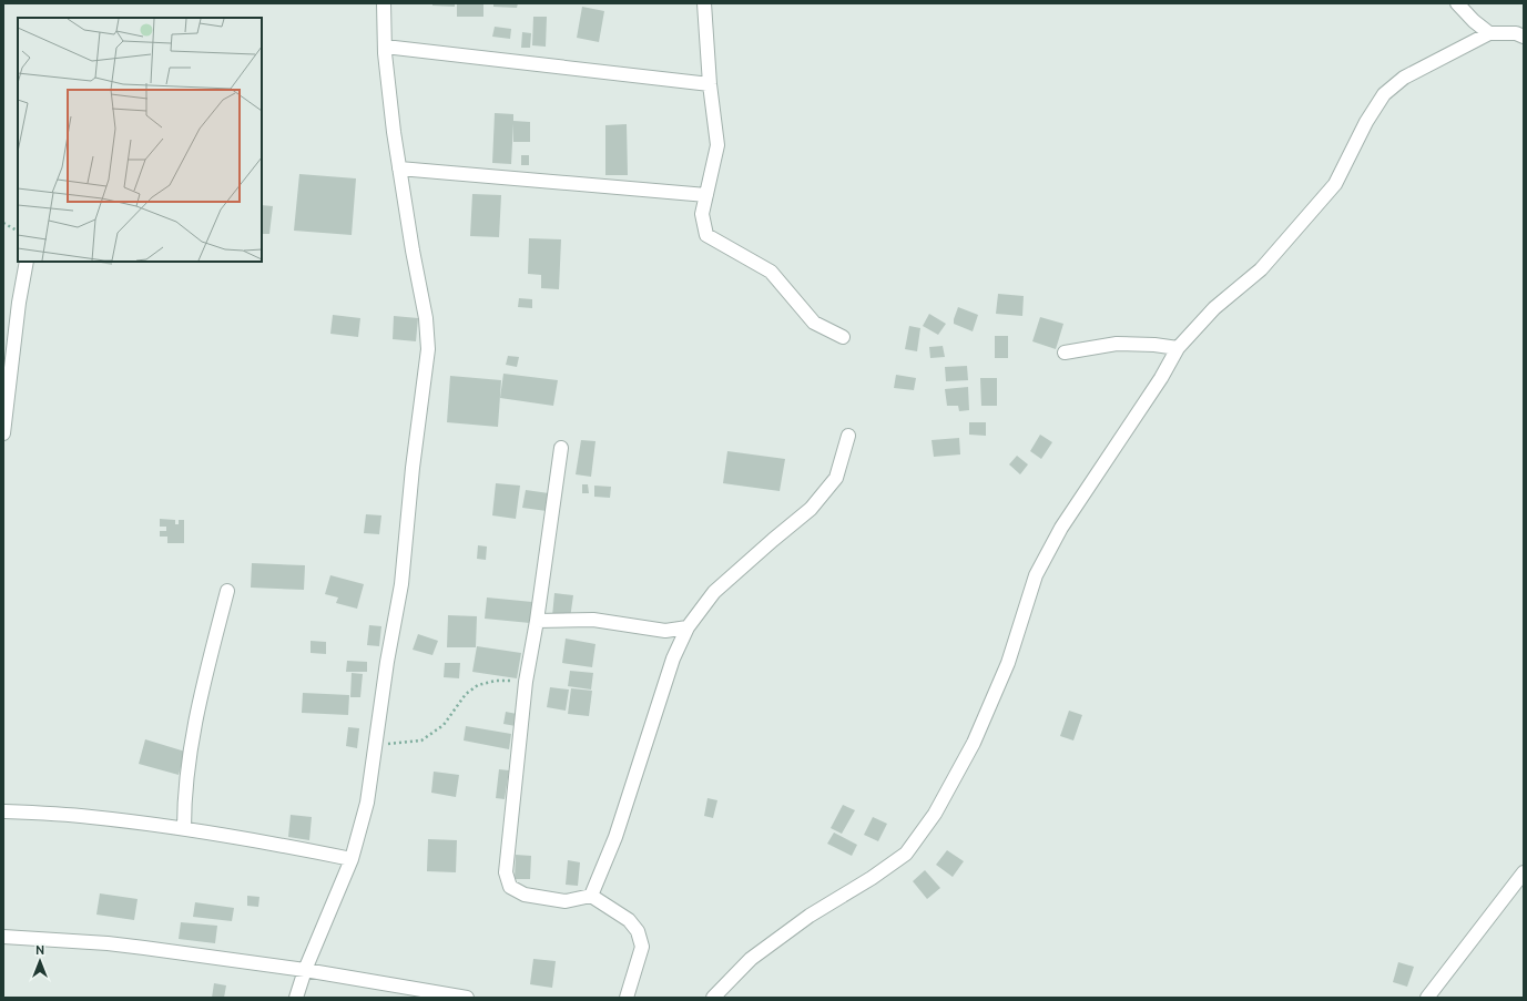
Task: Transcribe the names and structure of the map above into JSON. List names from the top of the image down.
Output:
{
  "north": "top"
}
